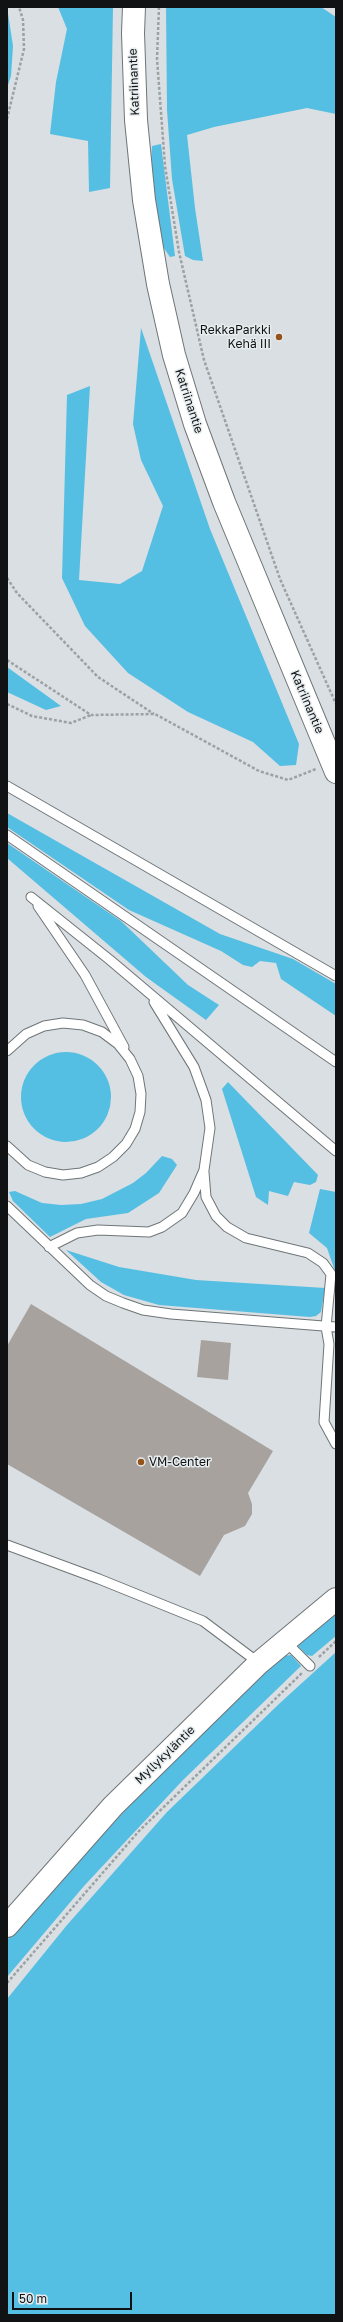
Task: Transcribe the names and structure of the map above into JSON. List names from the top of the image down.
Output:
{
  "streets": {
    "main road": ["Katriinantie", "Myllykyläntie"]
  },
  "places": ["RekkaParkki Kehä III", "VM-Center"],
  "scale_bar": "50 m"
}
